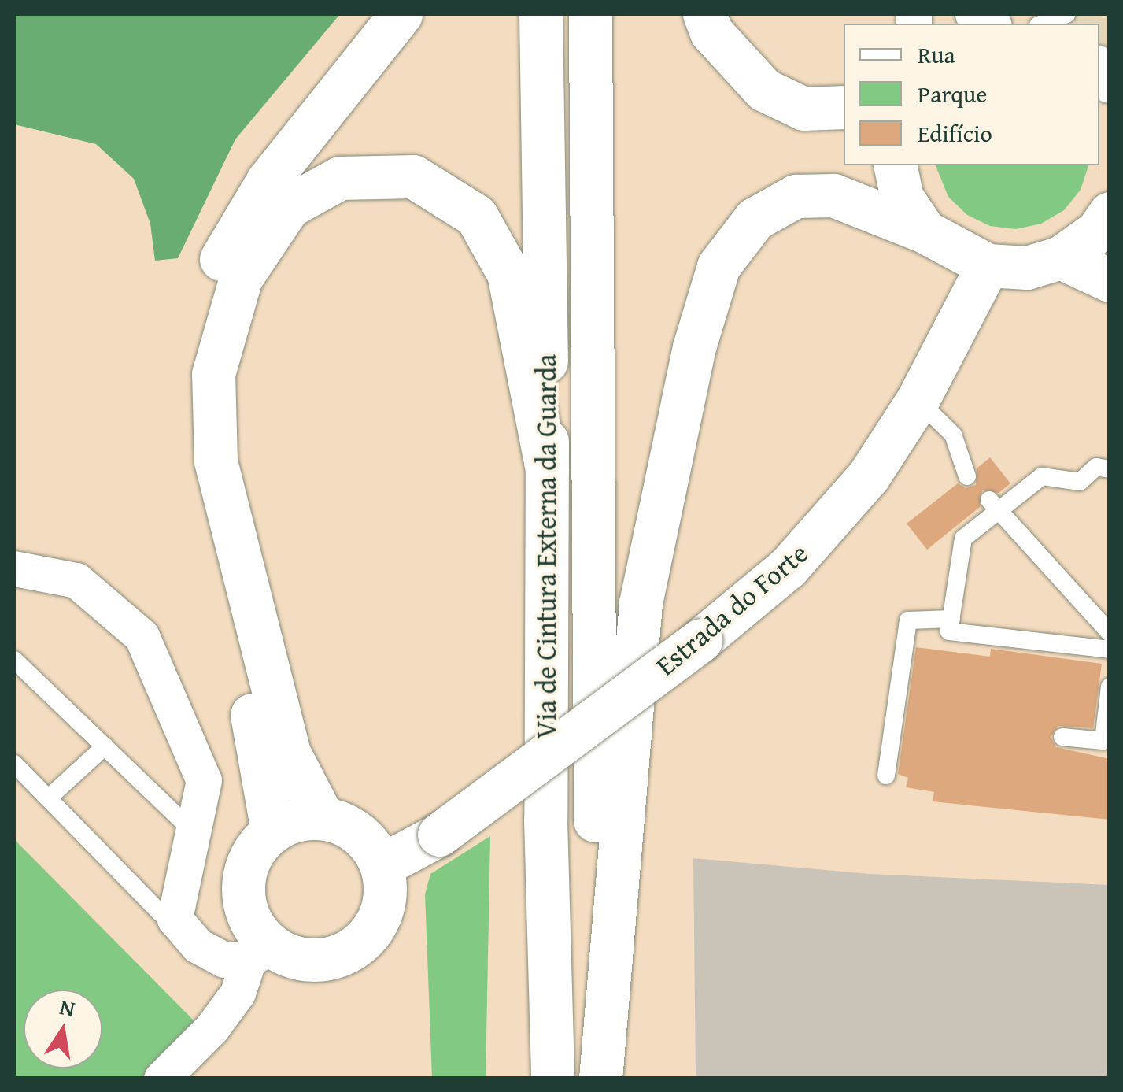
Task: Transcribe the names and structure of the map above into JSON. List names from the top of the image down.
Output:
{
  "streets": {
    "main road": ["Via de Cintura Externa da Guarda", "Estrada do Forte"]
  },
  "legend": ["Rua", "Parque", "Edifício"],
  "north": "top"
}
